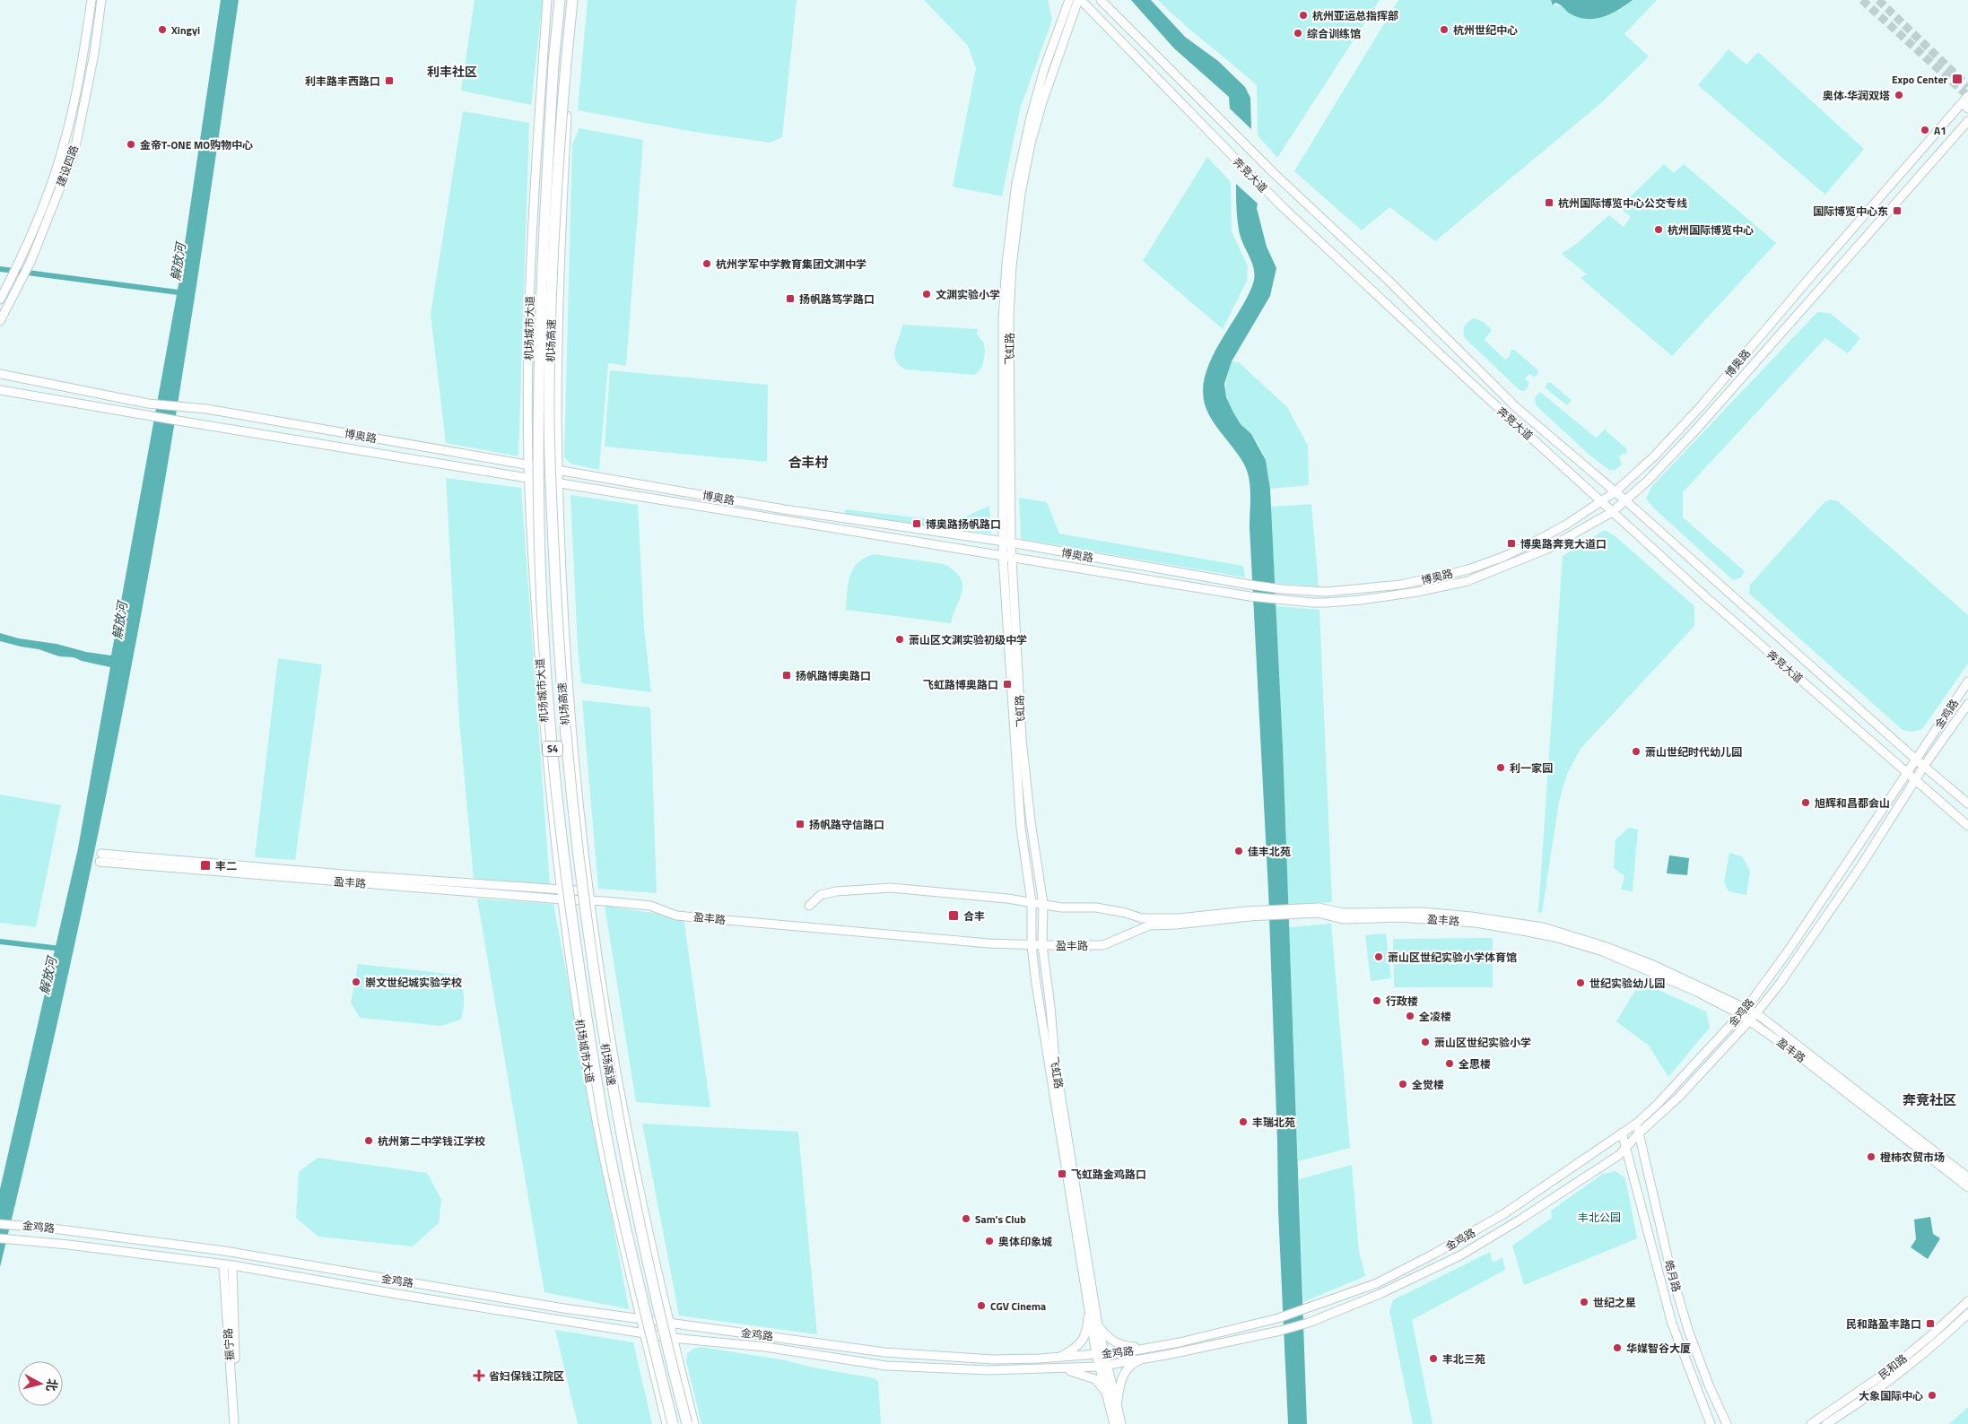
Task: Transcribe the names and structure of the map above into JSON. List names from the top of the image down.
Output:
{
  "streets": {
    "highway": ["机场高速", "S4"],
    "main road": [
      "建设四路",
      "奔竞大道",
      "机场城市大道",
      "飞虹路",
      "博奥路",
      "金鸡路",
      "盈丰路",
      "皓月路",
      "振宁路",
      "民和路"
    ]
  },
  "crossings": [
    ["奔竞大道", "飞虹路"],
    ["奔竞大道", "博奥路"],
    ["奔竞大道", "金鸡路"],
    ["机场城市大道", "博奥路"],
    ["机场城市大道", "金鸡路"],
    ["机场城市大道", "盈丰路"],
    ["飞虹路", "博奥路"],
    ["飞虹路", "金鸡路"],
    ["飞虹路", "盈丰路"],
    ["金鸡路", "盈丰路"],
    ["金鸡路", "皓月路"],
    ["金鸡路", "振宁路"]
  ],
  "districts": ["利丰社区", "合丰村", "奔竞社区"],
  "water": ["解放河"],
  "parks": ["丰北公园"],
  "places": {
    "other": [
      "杭州亚运总指挥部",
      "Xingyi",
      "杭州世纪中心",
      "综合训练馆",
      "奥体·华润双塔",
      "A1",
      "金帝T-ONE MO购物中心",
      "杭州国际博览中心",
      "杭州学军中学教育集团文渊中学",
      "文渊实验小学",
      "萧山区文渊实验初级中学",
      "萧山世纪时代幼儿园",
      "利一家园",
      "旭辉和昌都会山",
      "佳丰北苑",
      "萧山区世纪实验小学体育馆",
      "崇文世纪城实验学校",
      "世纪实验幼儿园",
      "行政楼",
      "全凌楼",
      "萧山区世纪实验小学",
      "全思楼",
      "全觉楼",
      "丰瑞北苑",
      "杭州第二中学钱江学校",
      "橙柿农贸市场",
      "Sam's Club",
      "奥体印象城",
      "世纪之星",
      "CGV Cinema",
      "华媒智谷大厦",
      "丰北三苑",
      "大象国际中心"
    ],
    "transit": [
      "Expo Center",
      "利丰路丰西路口",
      "杭州国际博览中心公交专线",
      "国际博览中心东",
      "扬帆路笃学路口",
      "博奥路扬帆路口",
      "博奥路奔竞大道口",
      "扬帆路博奥路口",
      "飞虹路博奥路口",
      "扬帆路守信路口",
      "丰二",
      "合丰",
      "飞虹路金鸡路口",
      "民和路盈丰路口"
    ],
    "health": ["省妇保钱江院区"]
  },
  "north": "right"
}
